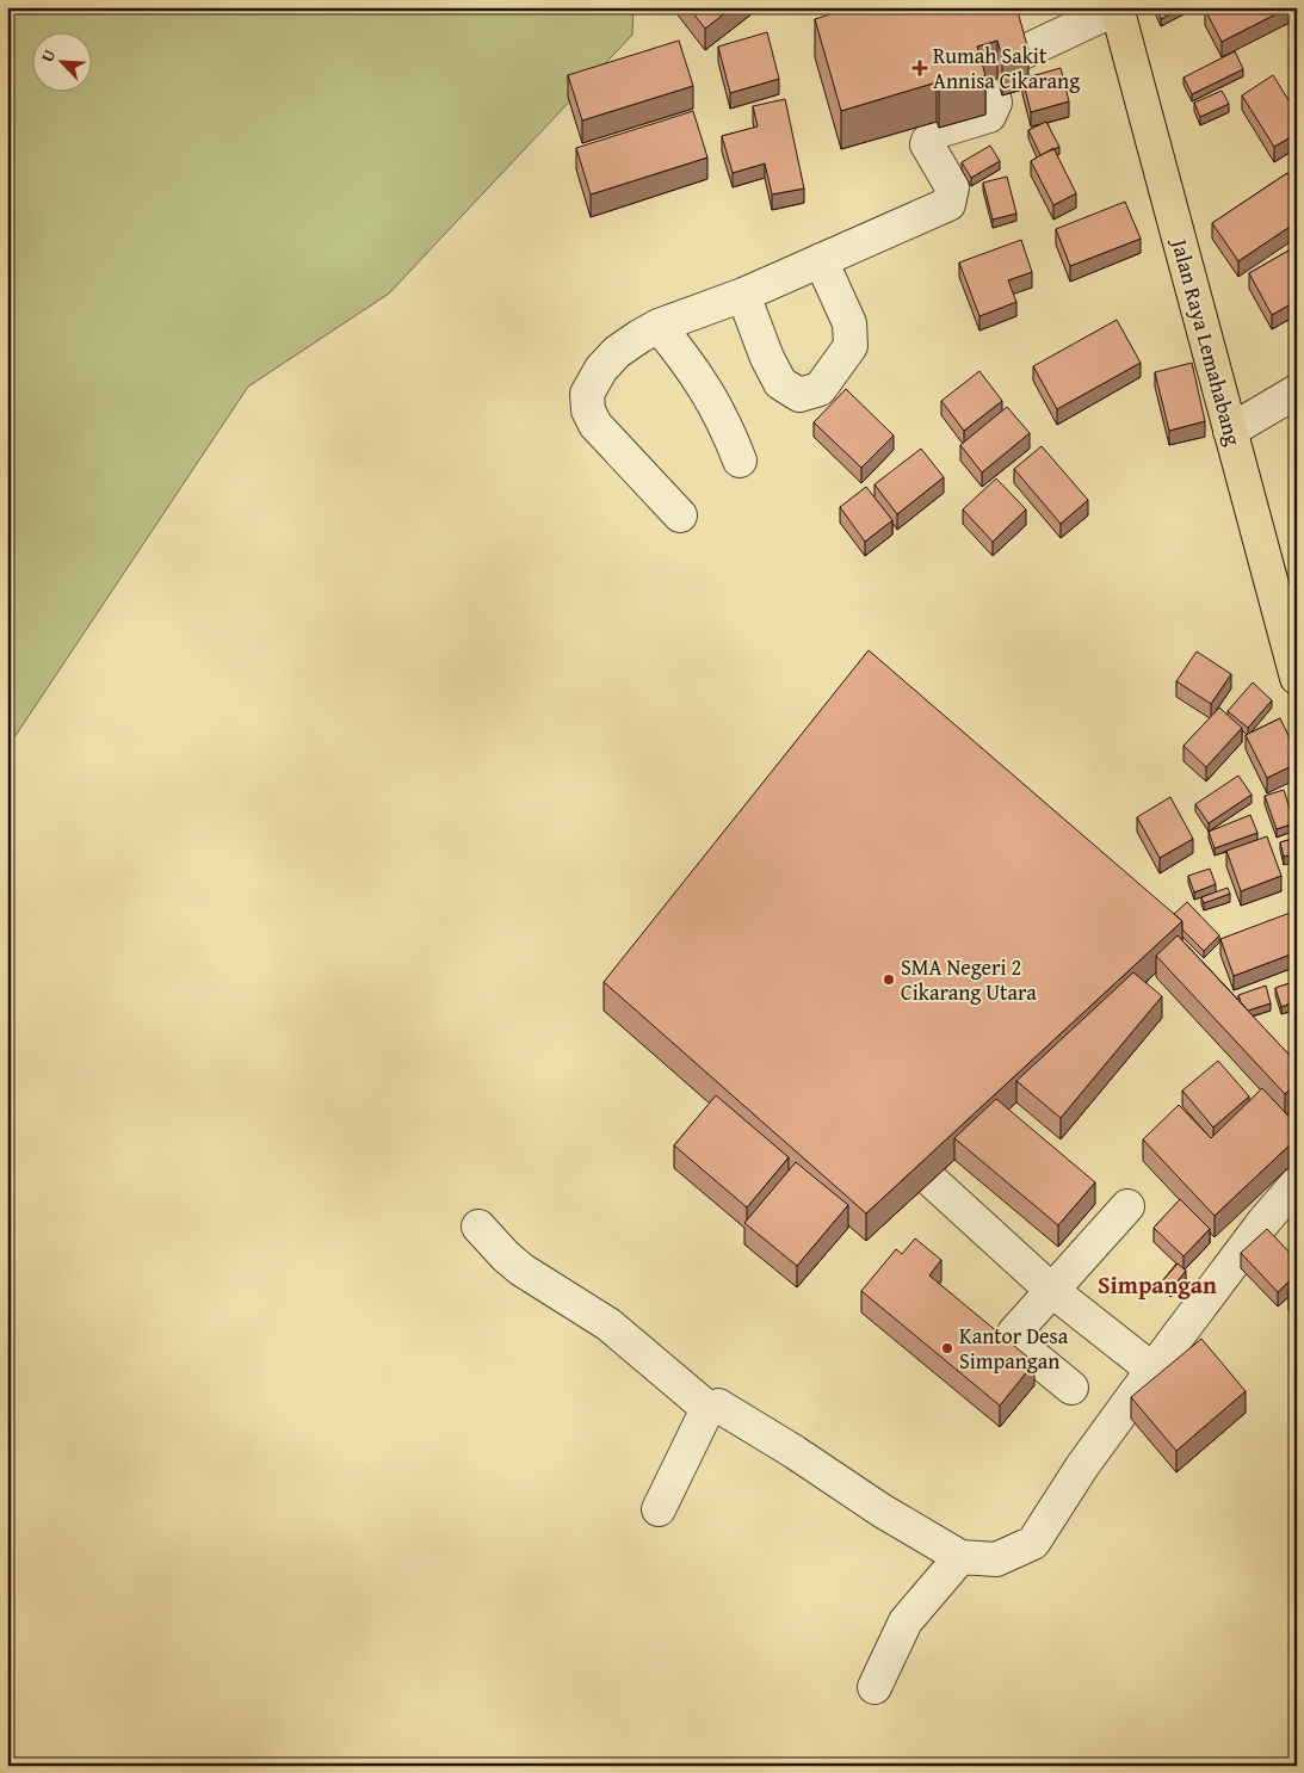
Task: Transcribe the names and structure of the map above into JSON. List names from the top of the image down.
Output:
{
  "streets": {
    "main road": ["Jalan Raya Lemahabang"]
  },
  "districts": ["Simpangan"],
  "places": {
    "health": ["Rumah Sakit Annisa Cikarang"],
    "other": ["SMA Negeri 2 Cikarang Utara", "Kantor Desa Simpangan"]
  },
  "north": "top left"
}
